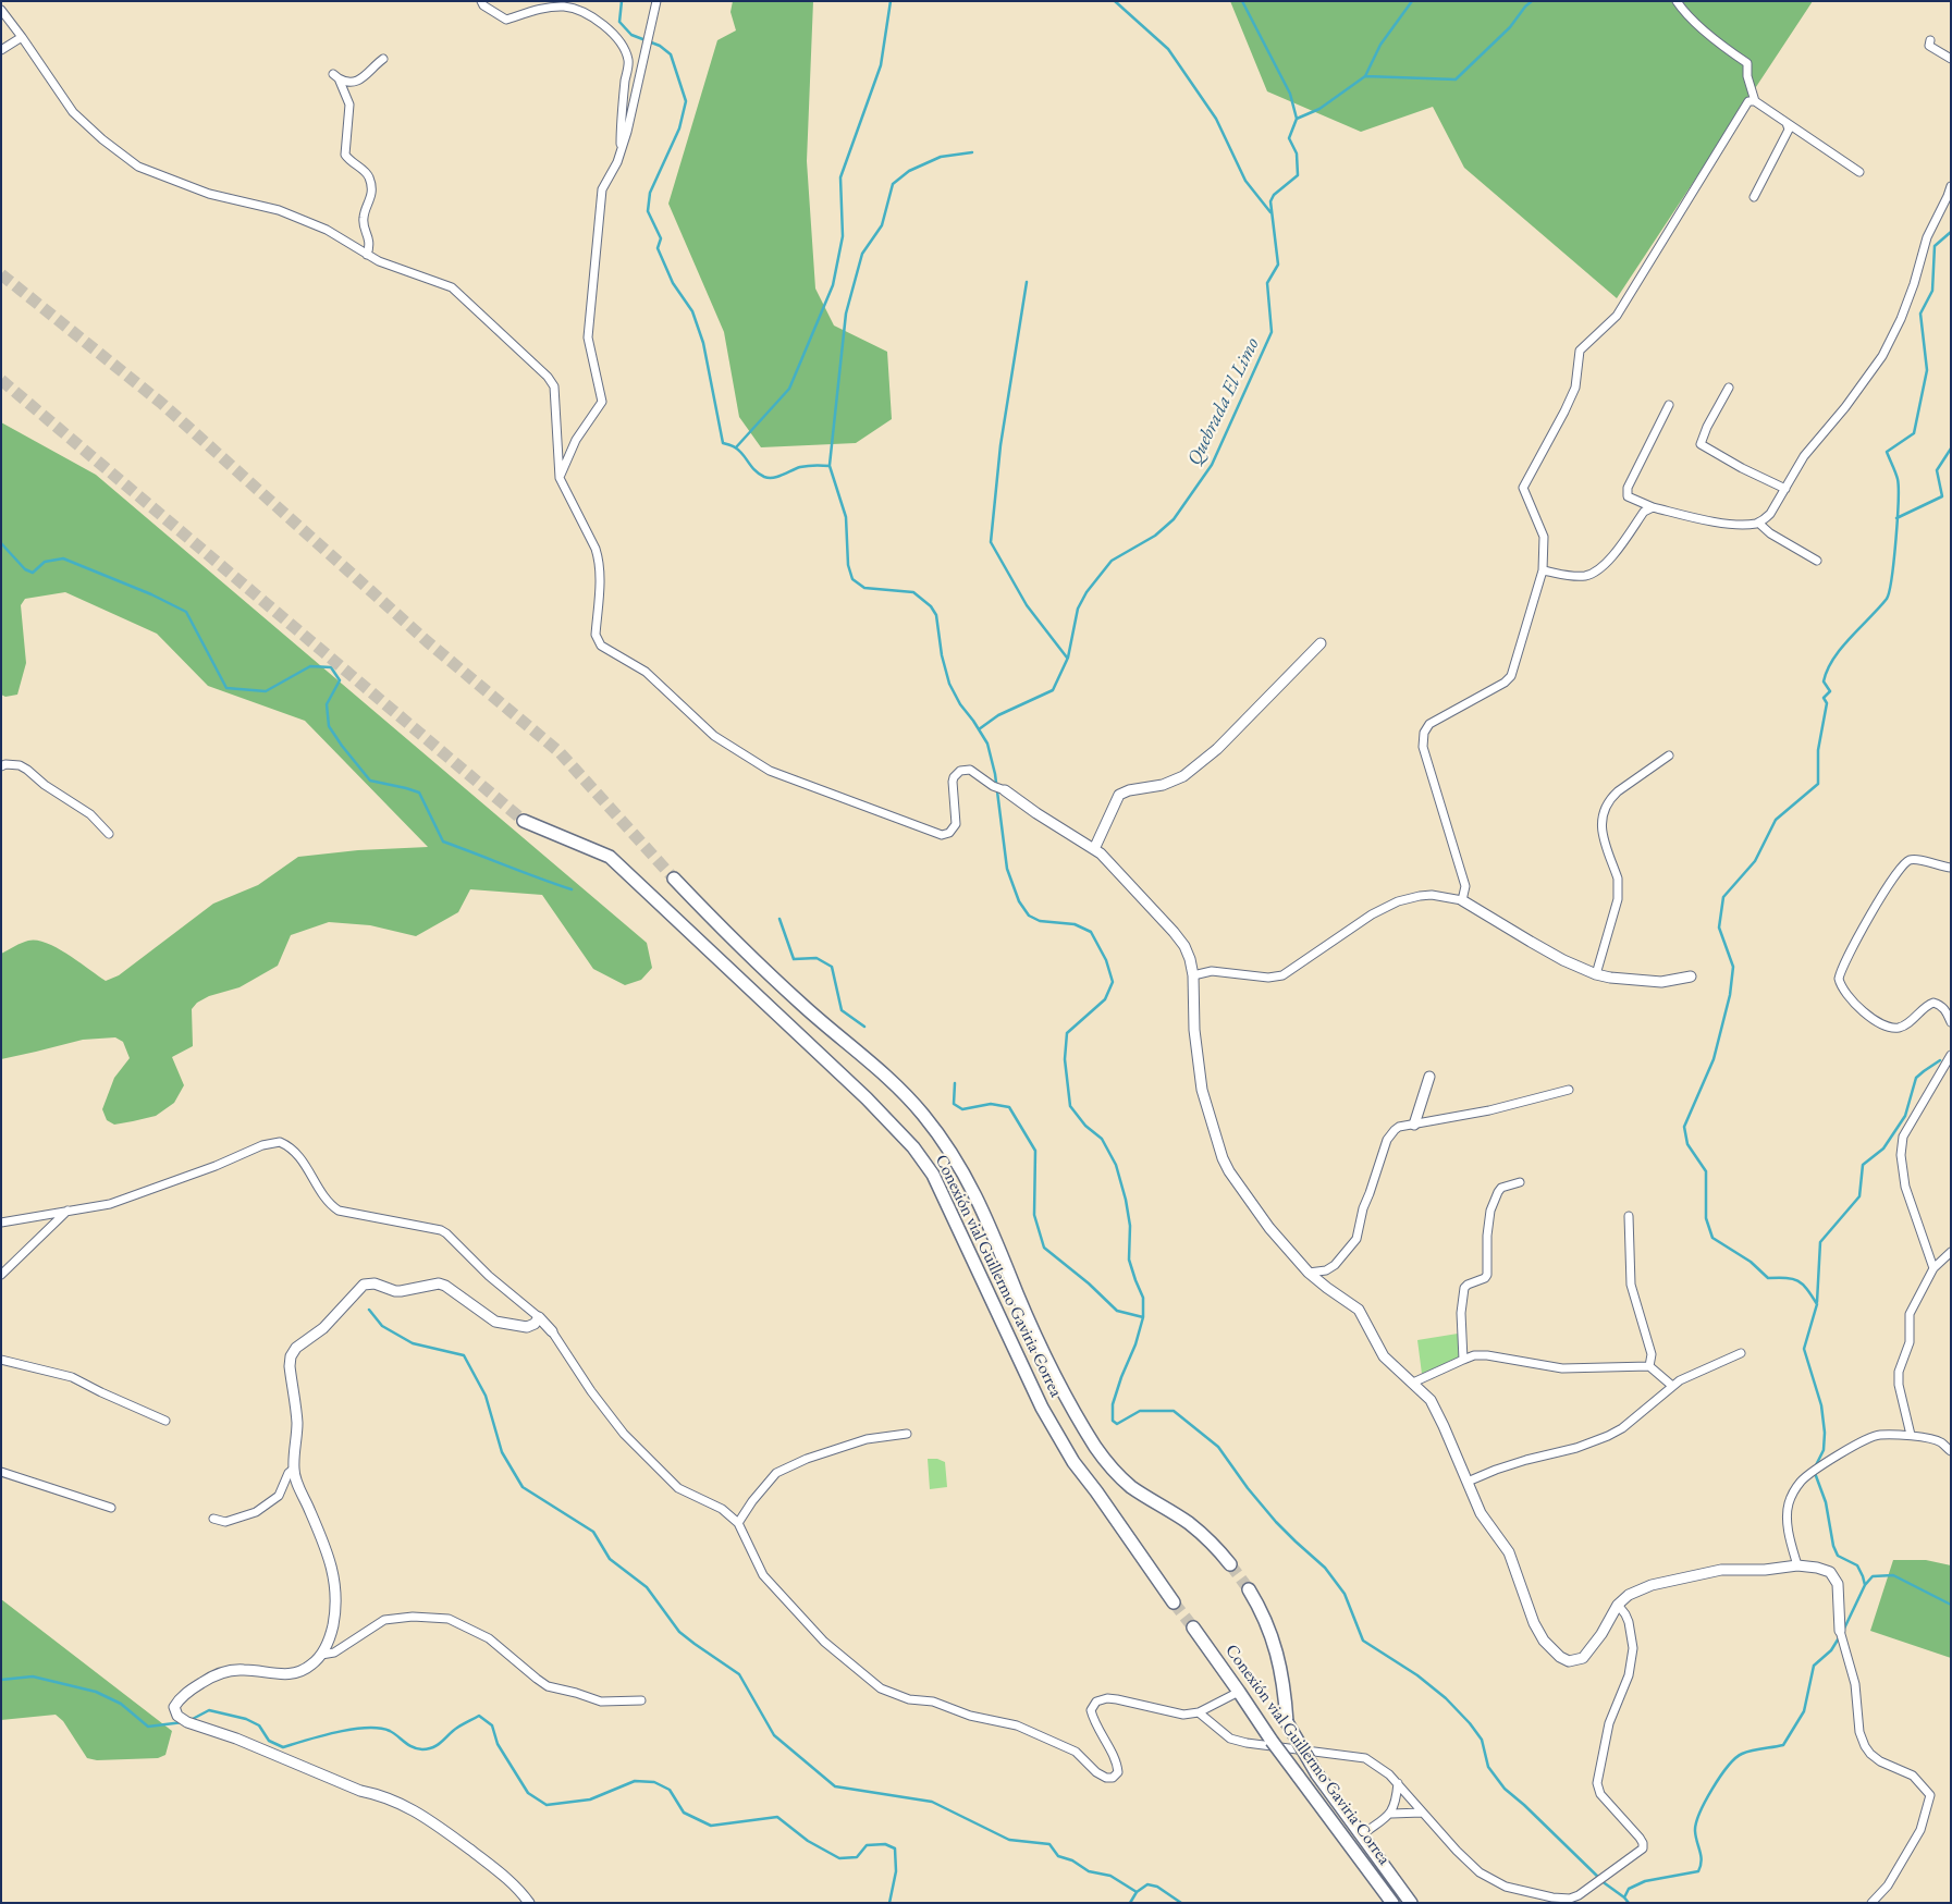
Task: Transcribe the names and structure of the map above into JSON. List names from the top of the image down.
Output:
{
  "streets": {
    "highway": ["Conexión vial Guillermo Gaviria Correa"]
  },
  "water": ["Quebrada El Limo"]
}
